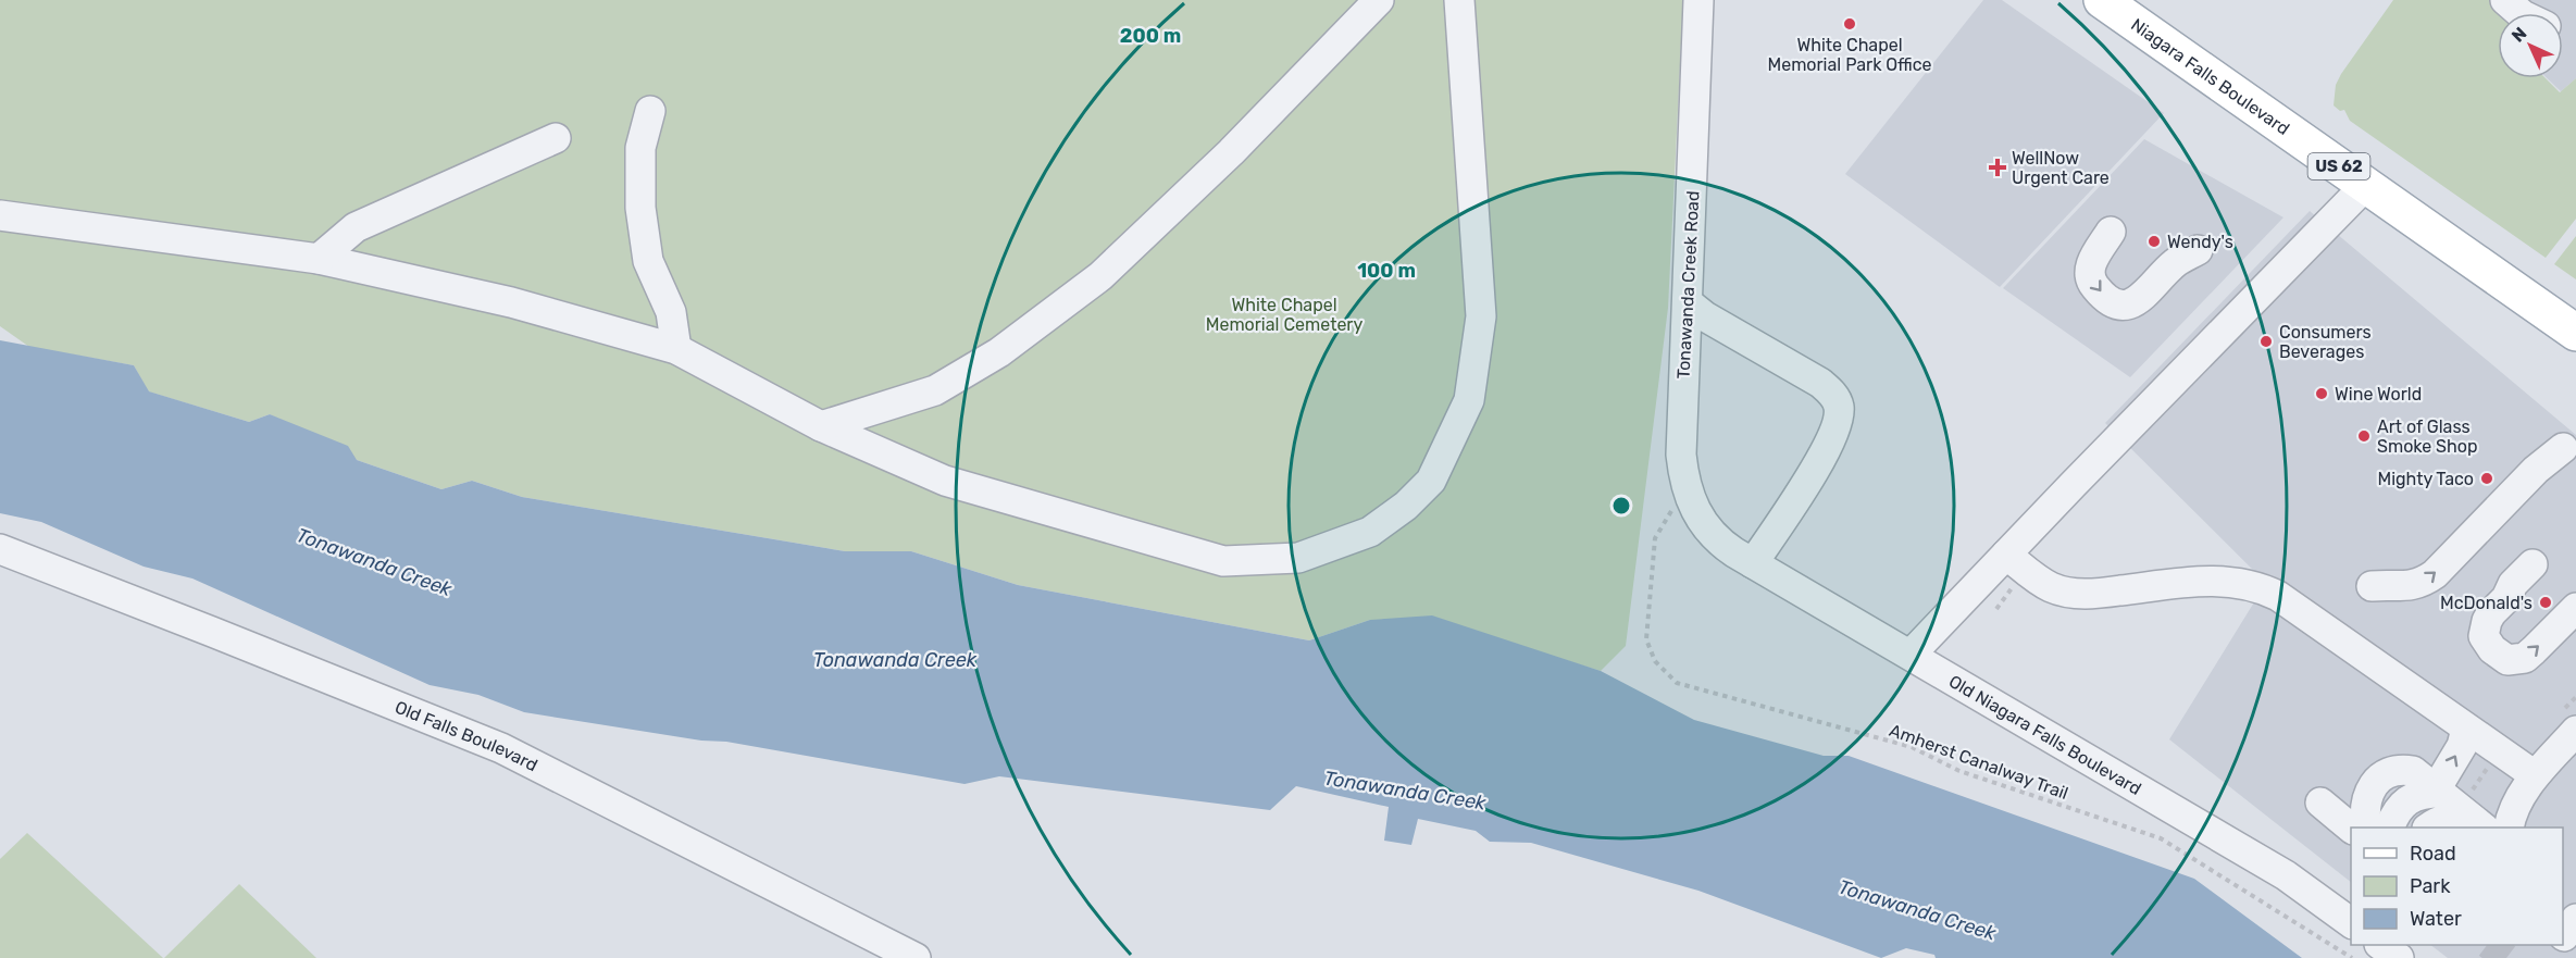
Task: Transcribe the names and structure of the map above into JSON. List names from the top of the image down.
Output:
{
  "streets": {
    "main road": ["Niagara Falls Boulevard", "US 62"],
    "street": ["Tonawanda Creek Road", "Old Niagara Falls Boulevard", "Old Falls Boulevard"],
    "path": ["Amherst Canalway Trail"]
  },
  "crossings": [
    ["Tonawanda Creek Road", "Old Niagara Falls Boulevard"]
  ],
  "water": ["Tonawanda Creek"],
  "parks": ["White Chapel Memorial Cemetery"],
  "places": {
    "other": [
      "White Chapel Memorial Park Office",
      "Wendy's",
      "Consumers Beverages",
      "Wine World",
      "Art of Glass Smoke Shop",
      "Mighty Taco",
      "McDonald's"
    ],
    "health": ["WellNow Urgent Care"]
  },
  "legend": ["Road", "Park", "Water"],
  "north": "top left",
  "rings": ["200 m", "100 m"]
}
